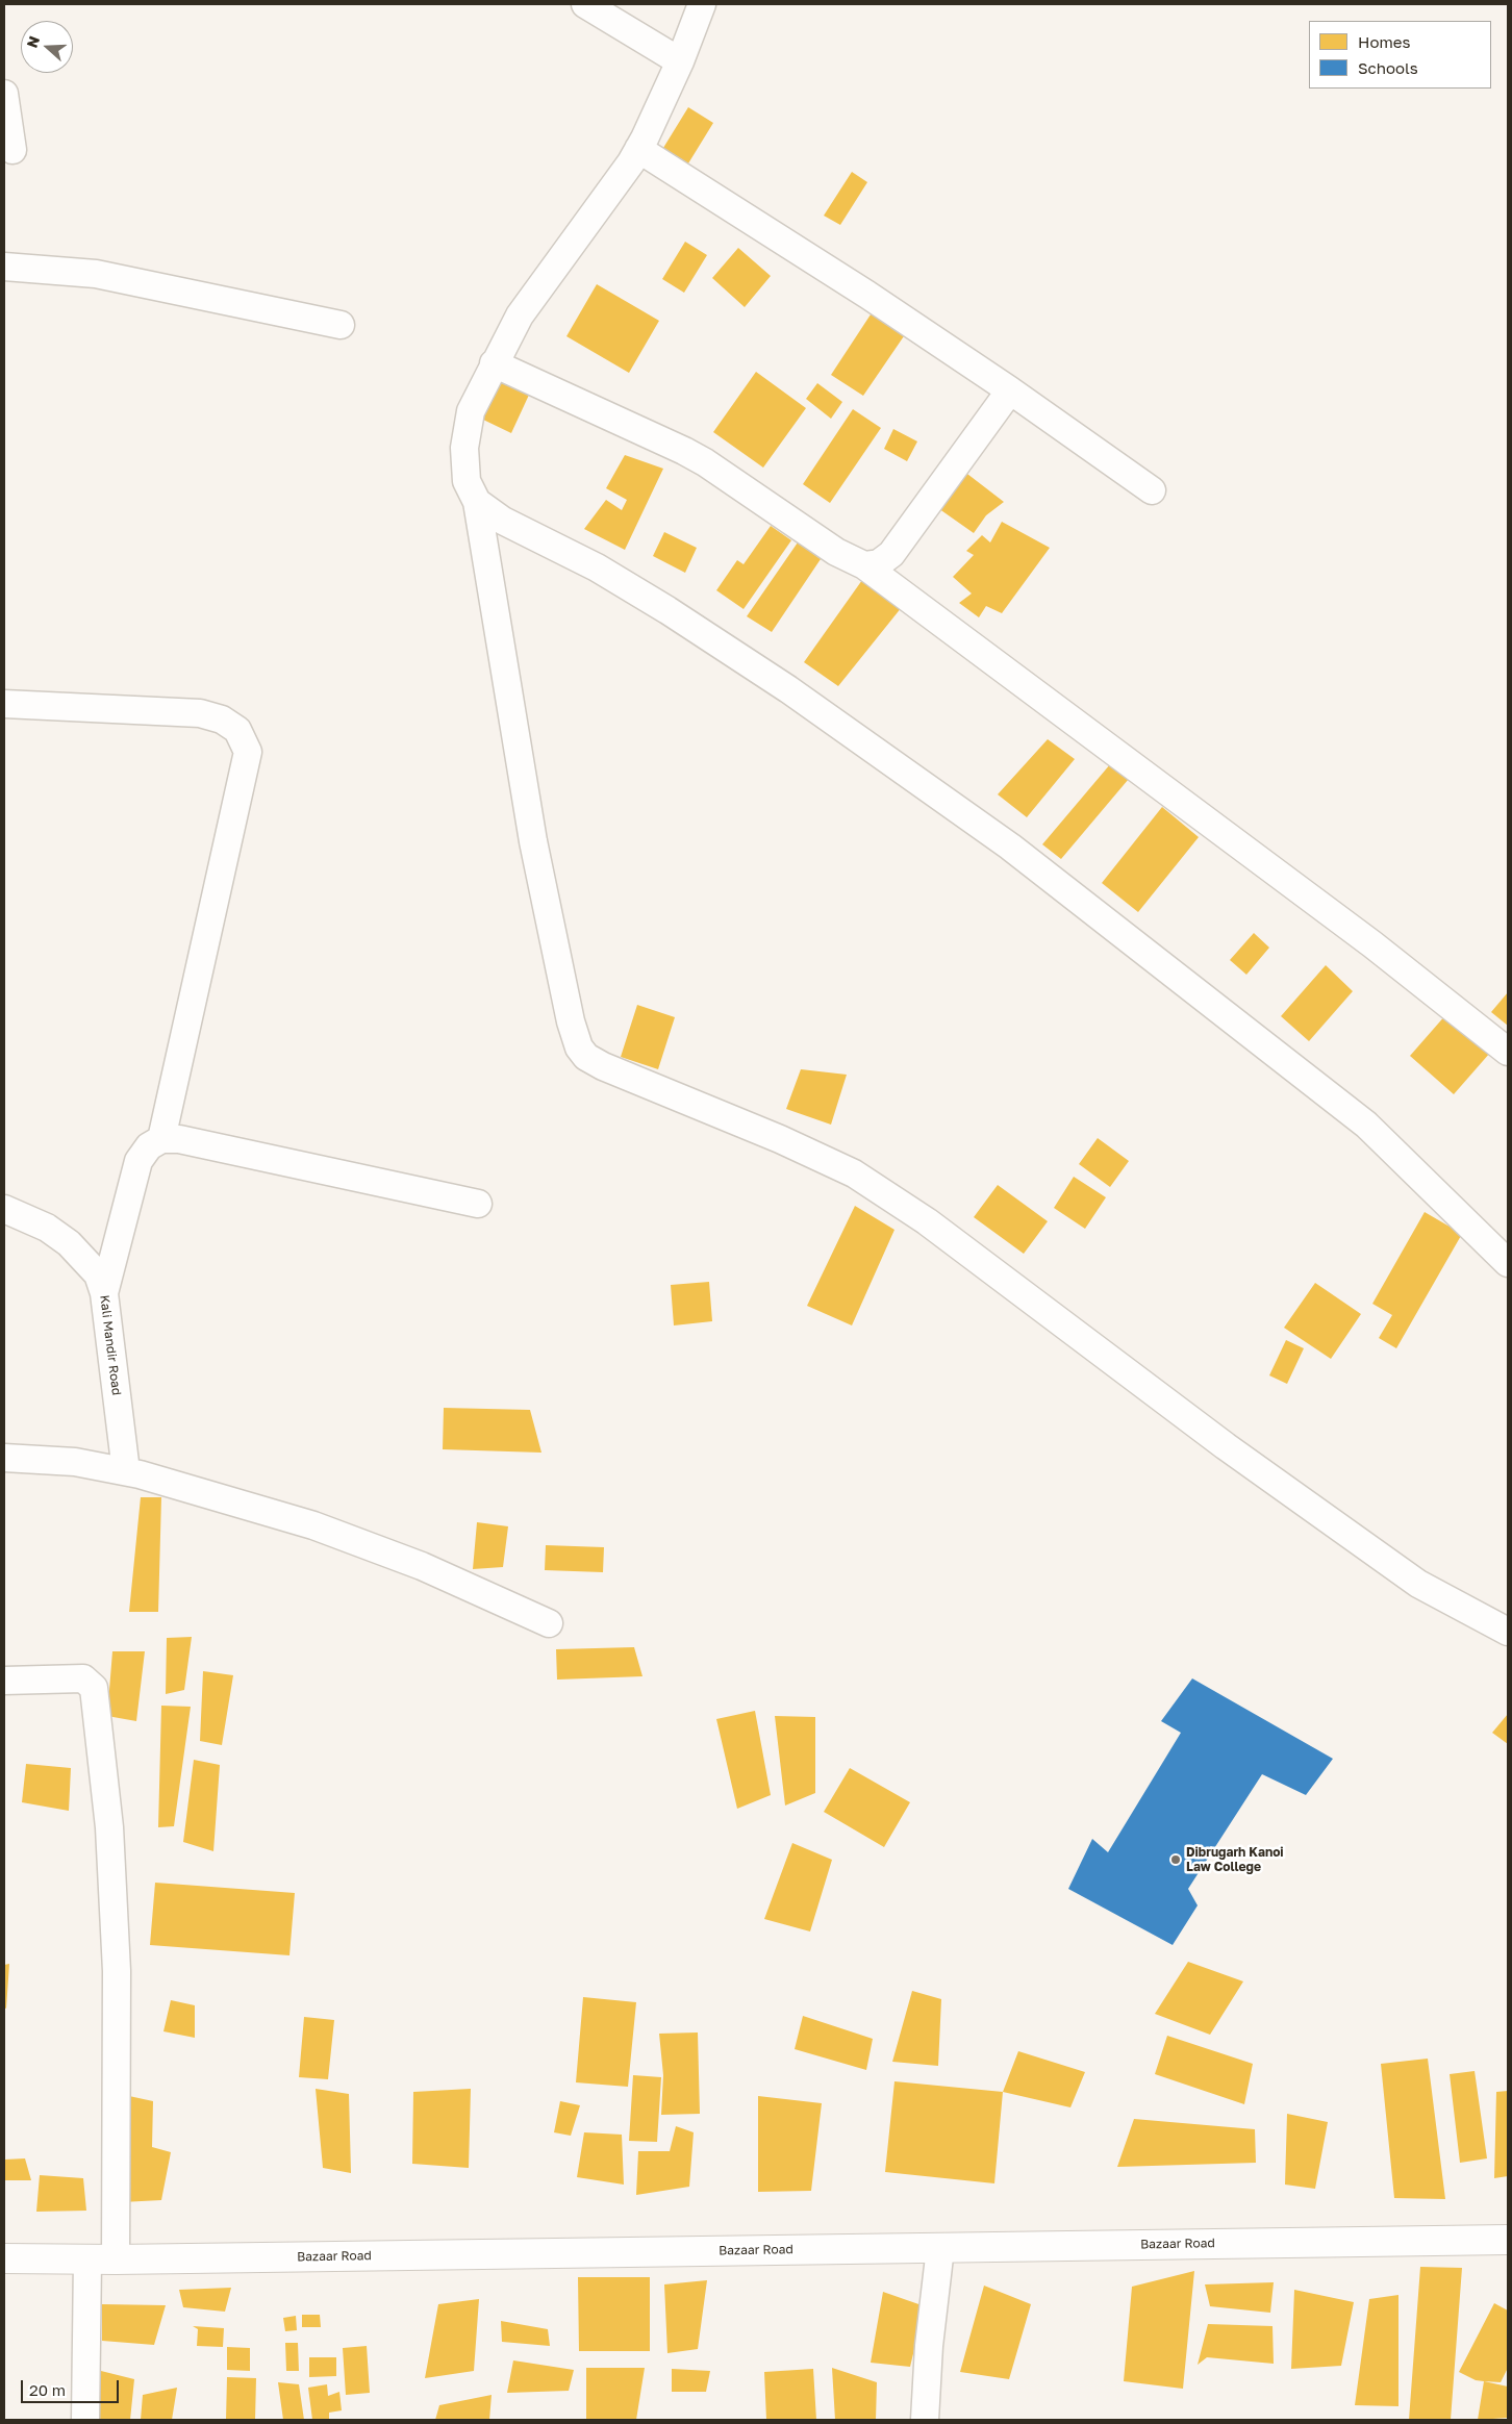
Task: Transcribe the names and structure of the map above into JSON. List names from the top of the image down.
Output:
{
  "streets": {
    "street": ["Kali Mandir Road", "Bazaar Road"]
  },
  "places": ["Dibrugarh Kanoi Law College"],
  "legend": ["Homes", "Schools"],
  "scale_bar": "20 m",
  "north": "left"
}
